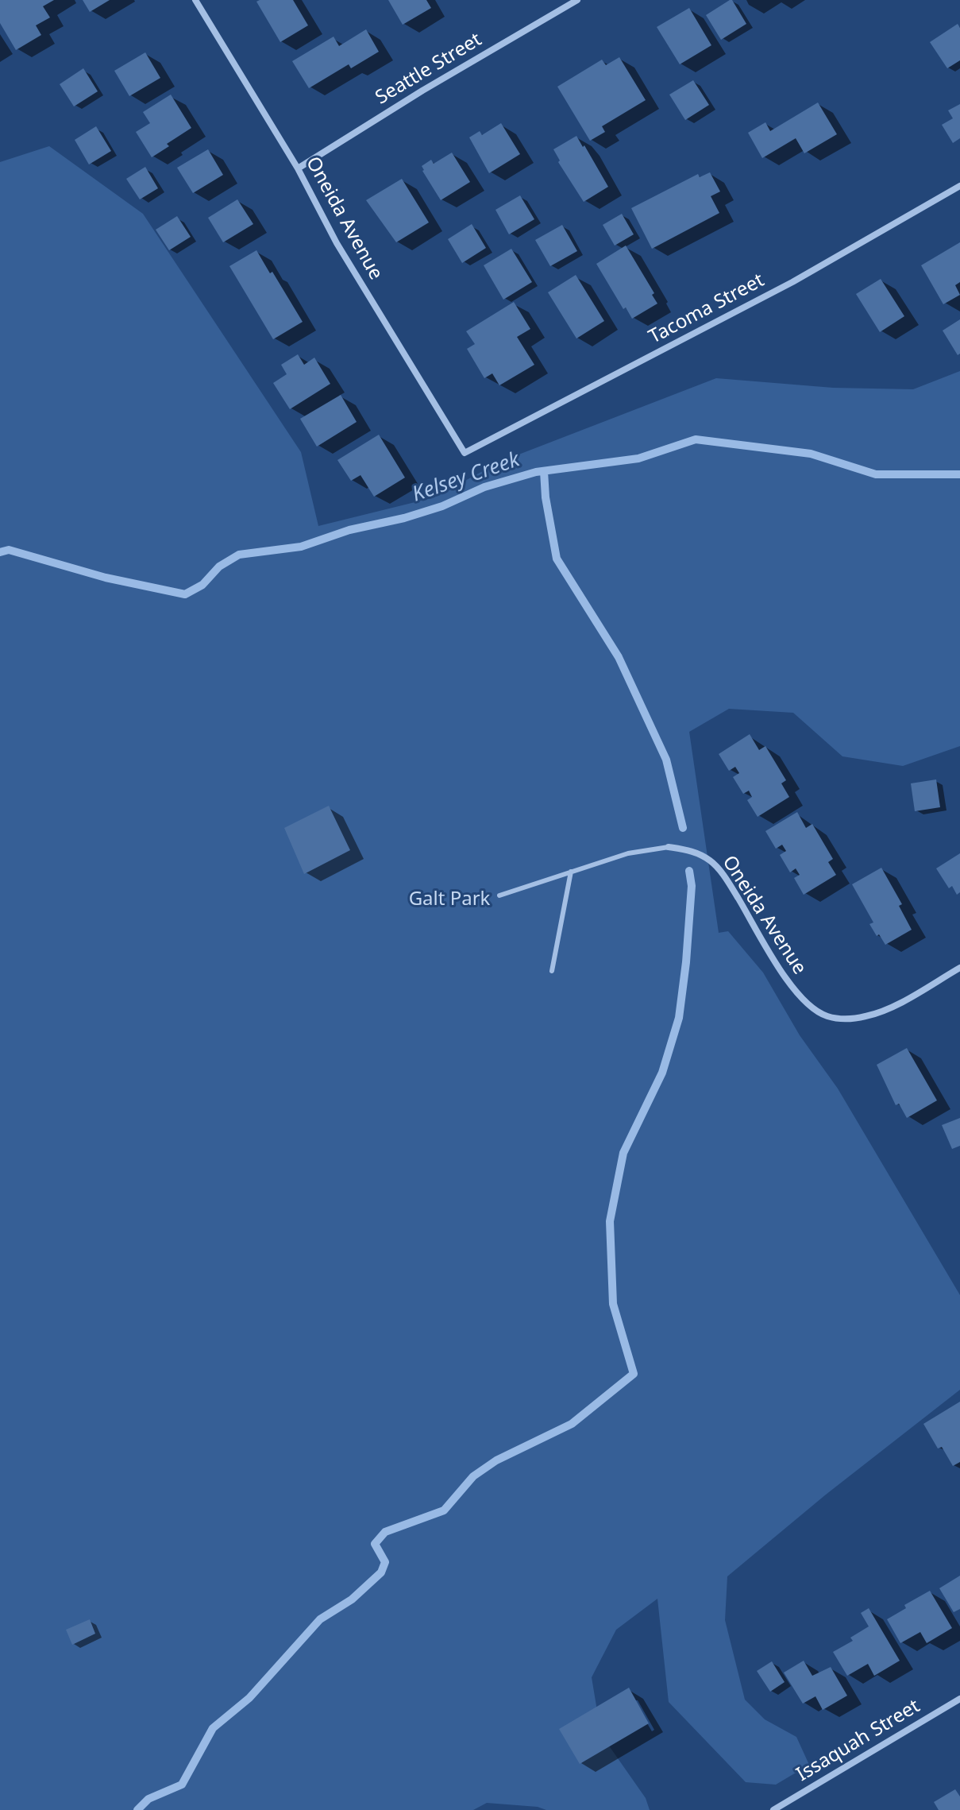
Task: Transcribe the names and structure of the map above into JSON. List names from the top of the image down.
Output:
{
  "streets": {
    "street": [
      "Seattle Street",
      "Oneida Avenue",
      "Tacoma Street",
      "Issaquah Street"
    ]
  },
  "crossings": [
    ["Seattle Street", "Oneida Avenue"],
    ["Oneida Avenue", "Tacoma Street"]
  ],
  "water": ["Kelsey Creek"],
  "parks": ["Galt Park"]
}
